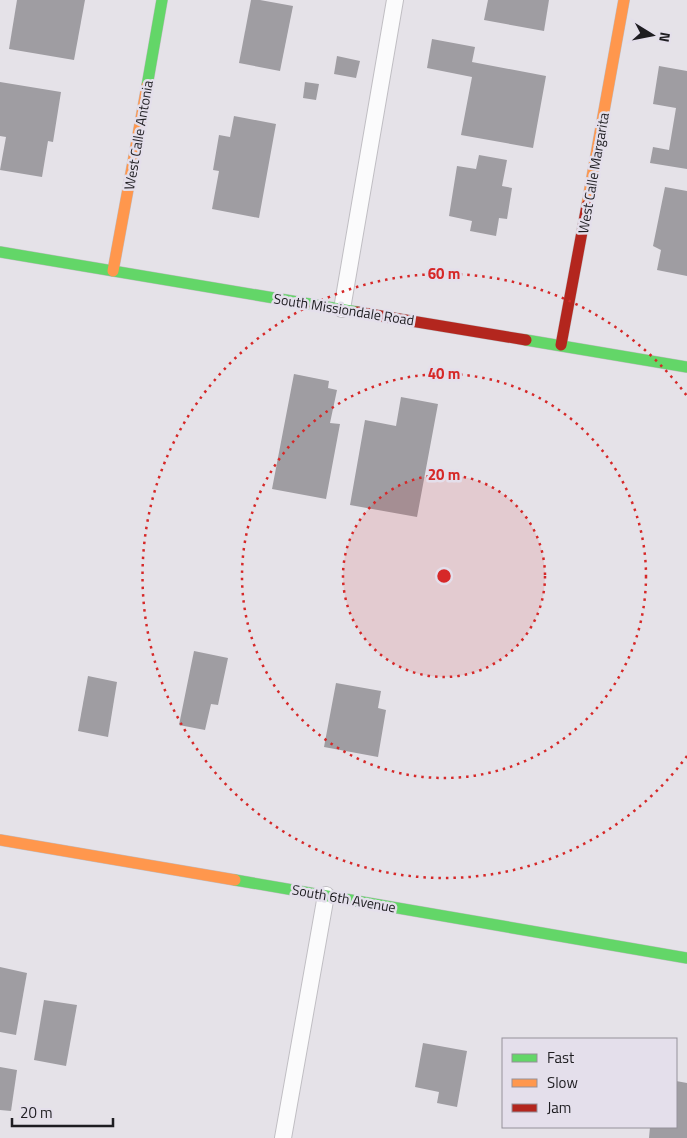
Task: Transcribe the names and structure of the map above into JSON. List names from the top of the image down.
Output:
{
  "streets": {
    "street": [
      "West Calle Antonia",
      "West Calle Margarita",
      "South Missiondale Road",
      "South 6th Avenue"
    ]
  },
  "crossings": [
    ["West Calle Antonia", "South Missiondale Road"],
    ["West Calle Margarita", "South Missiondale Road"]
  ],
  "legend": ["Fast", "Slow", "Jam"],
  "scale_bar": "20 m",
  "north": "right",
  "rings": ["60 m", "40 m", "20 m"]
}
